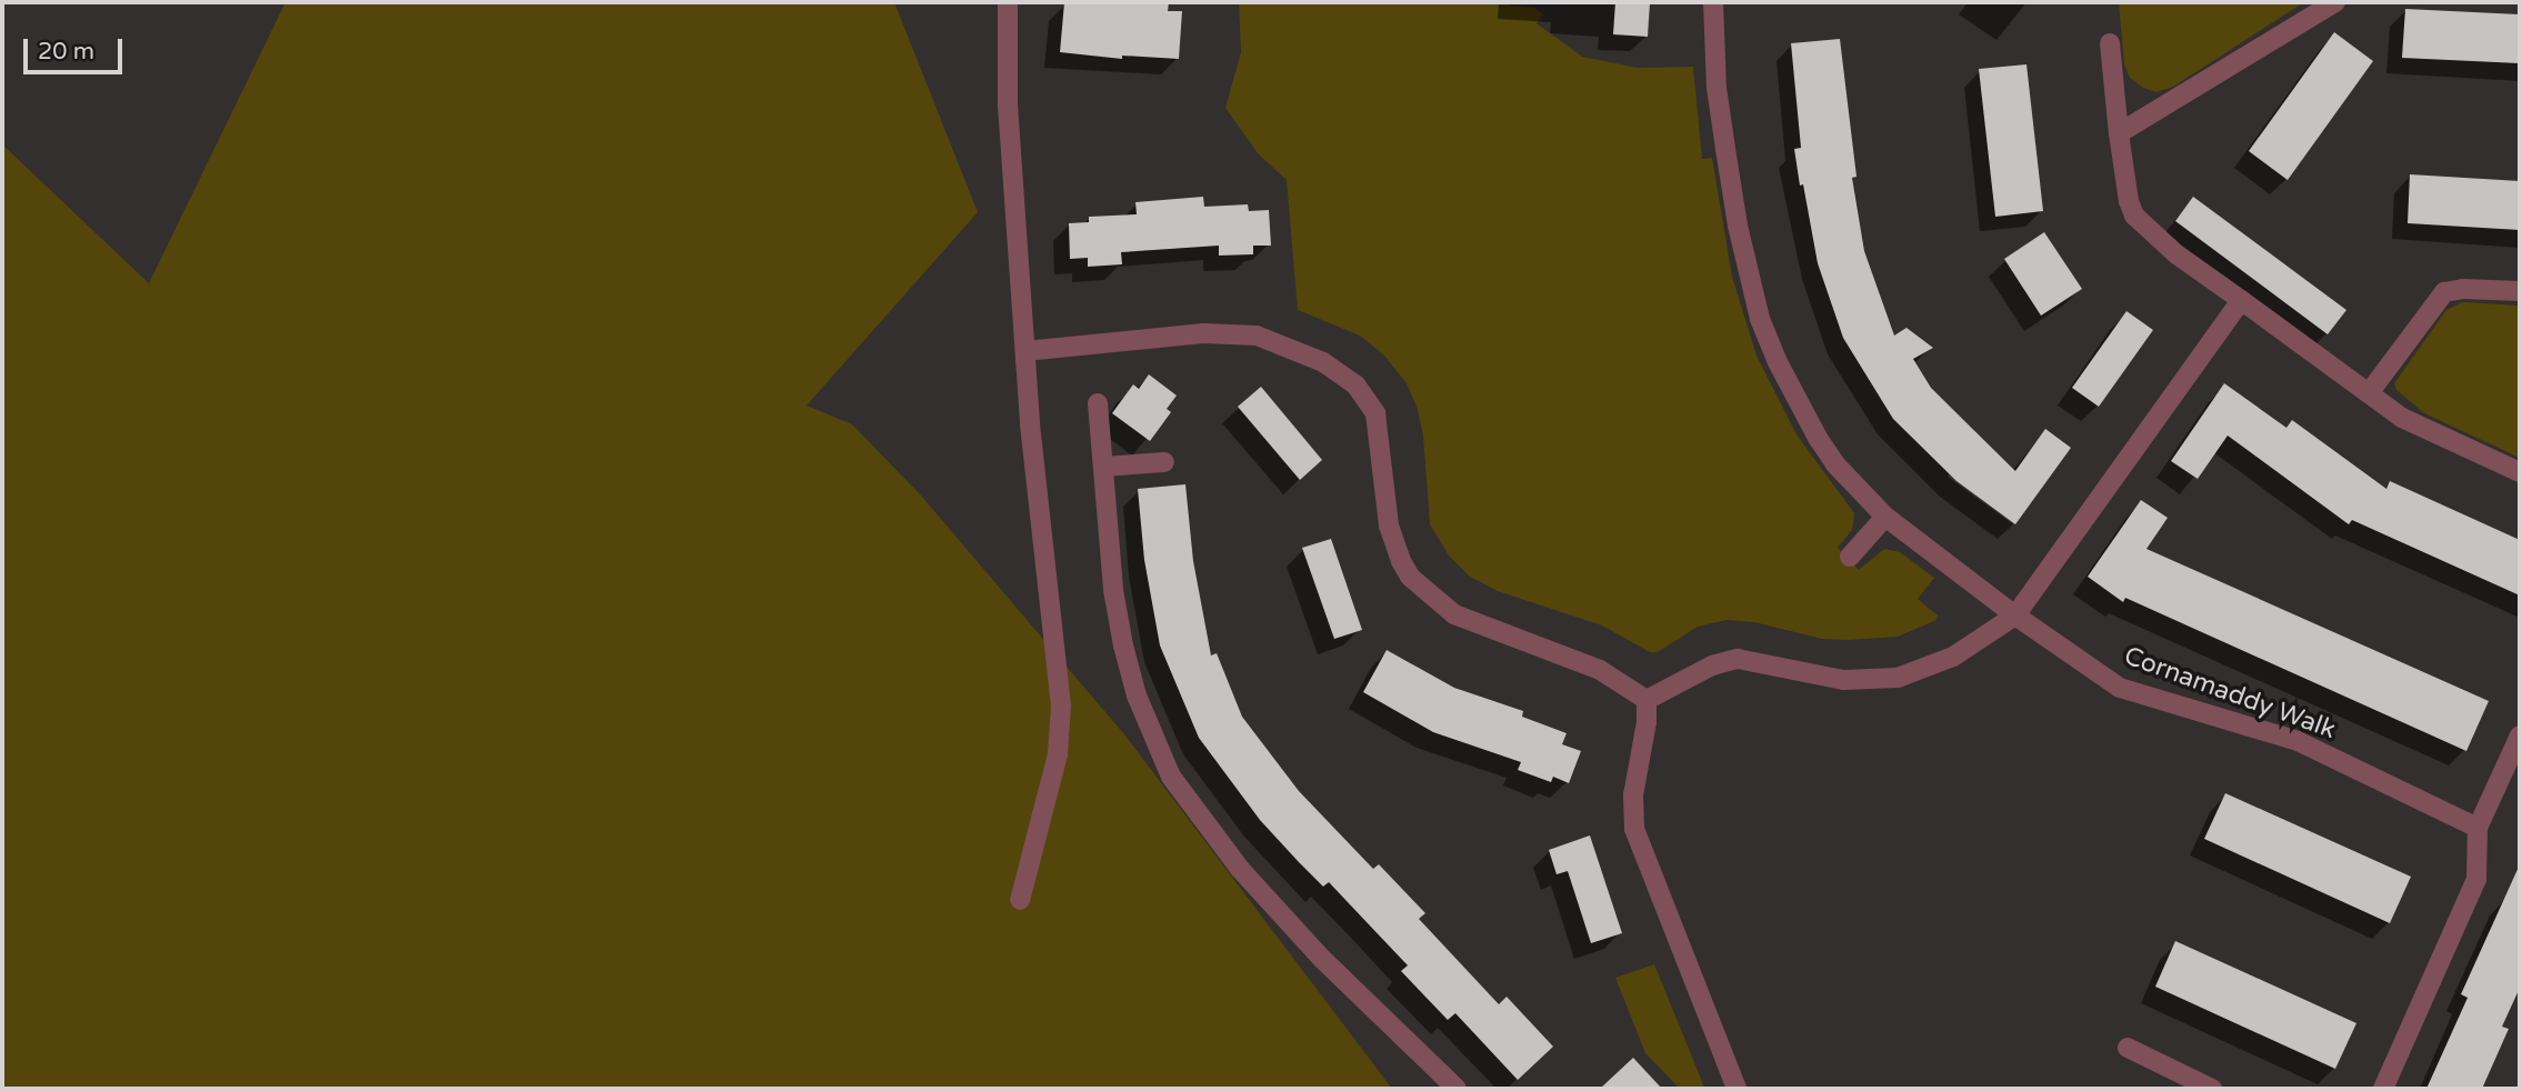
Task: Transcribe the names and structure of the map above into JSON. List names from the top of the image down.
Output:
{
  "streets": {
    "street": ["Cornamaddy Walk"]
  },
  "scale_bar": "20 m"
}
